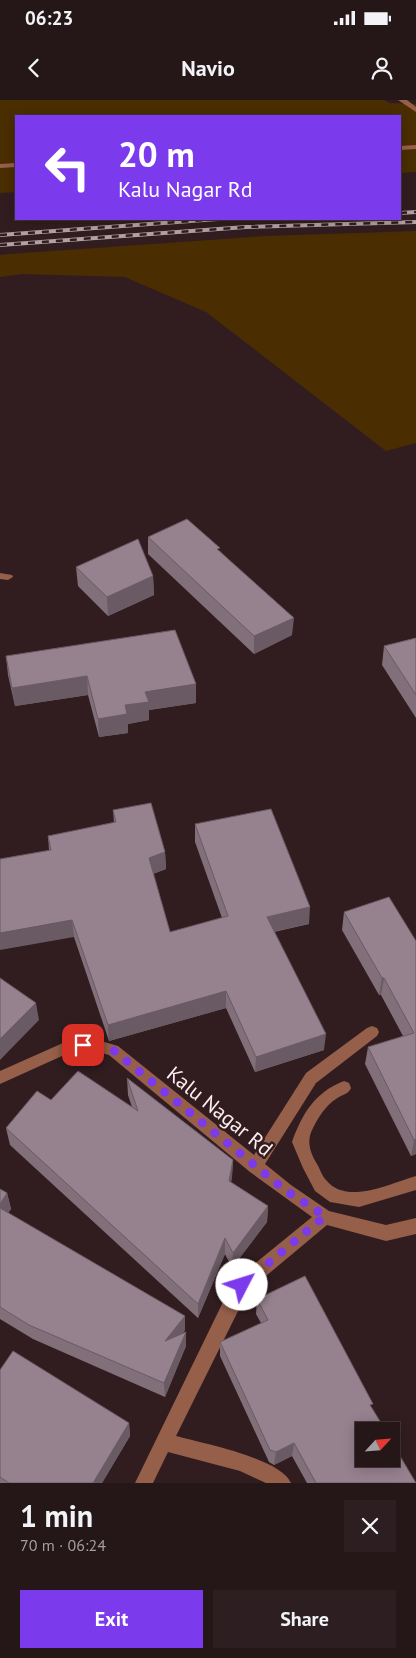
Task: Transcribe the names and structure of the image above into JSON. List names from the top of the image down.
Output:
{
  "streets": {
    "street": ["Kalu Nagar Rd"]
  },
  "north": "top right",
  "page": {
    "status": "06:23",
    "header": "Navio",
    "turn": ["20 m", "Kalu Nagar Rd"],
    "heading": ["1 min", "70 m · 06:24"],
    "buttons": ["Exit", "Share"]
  }
}
